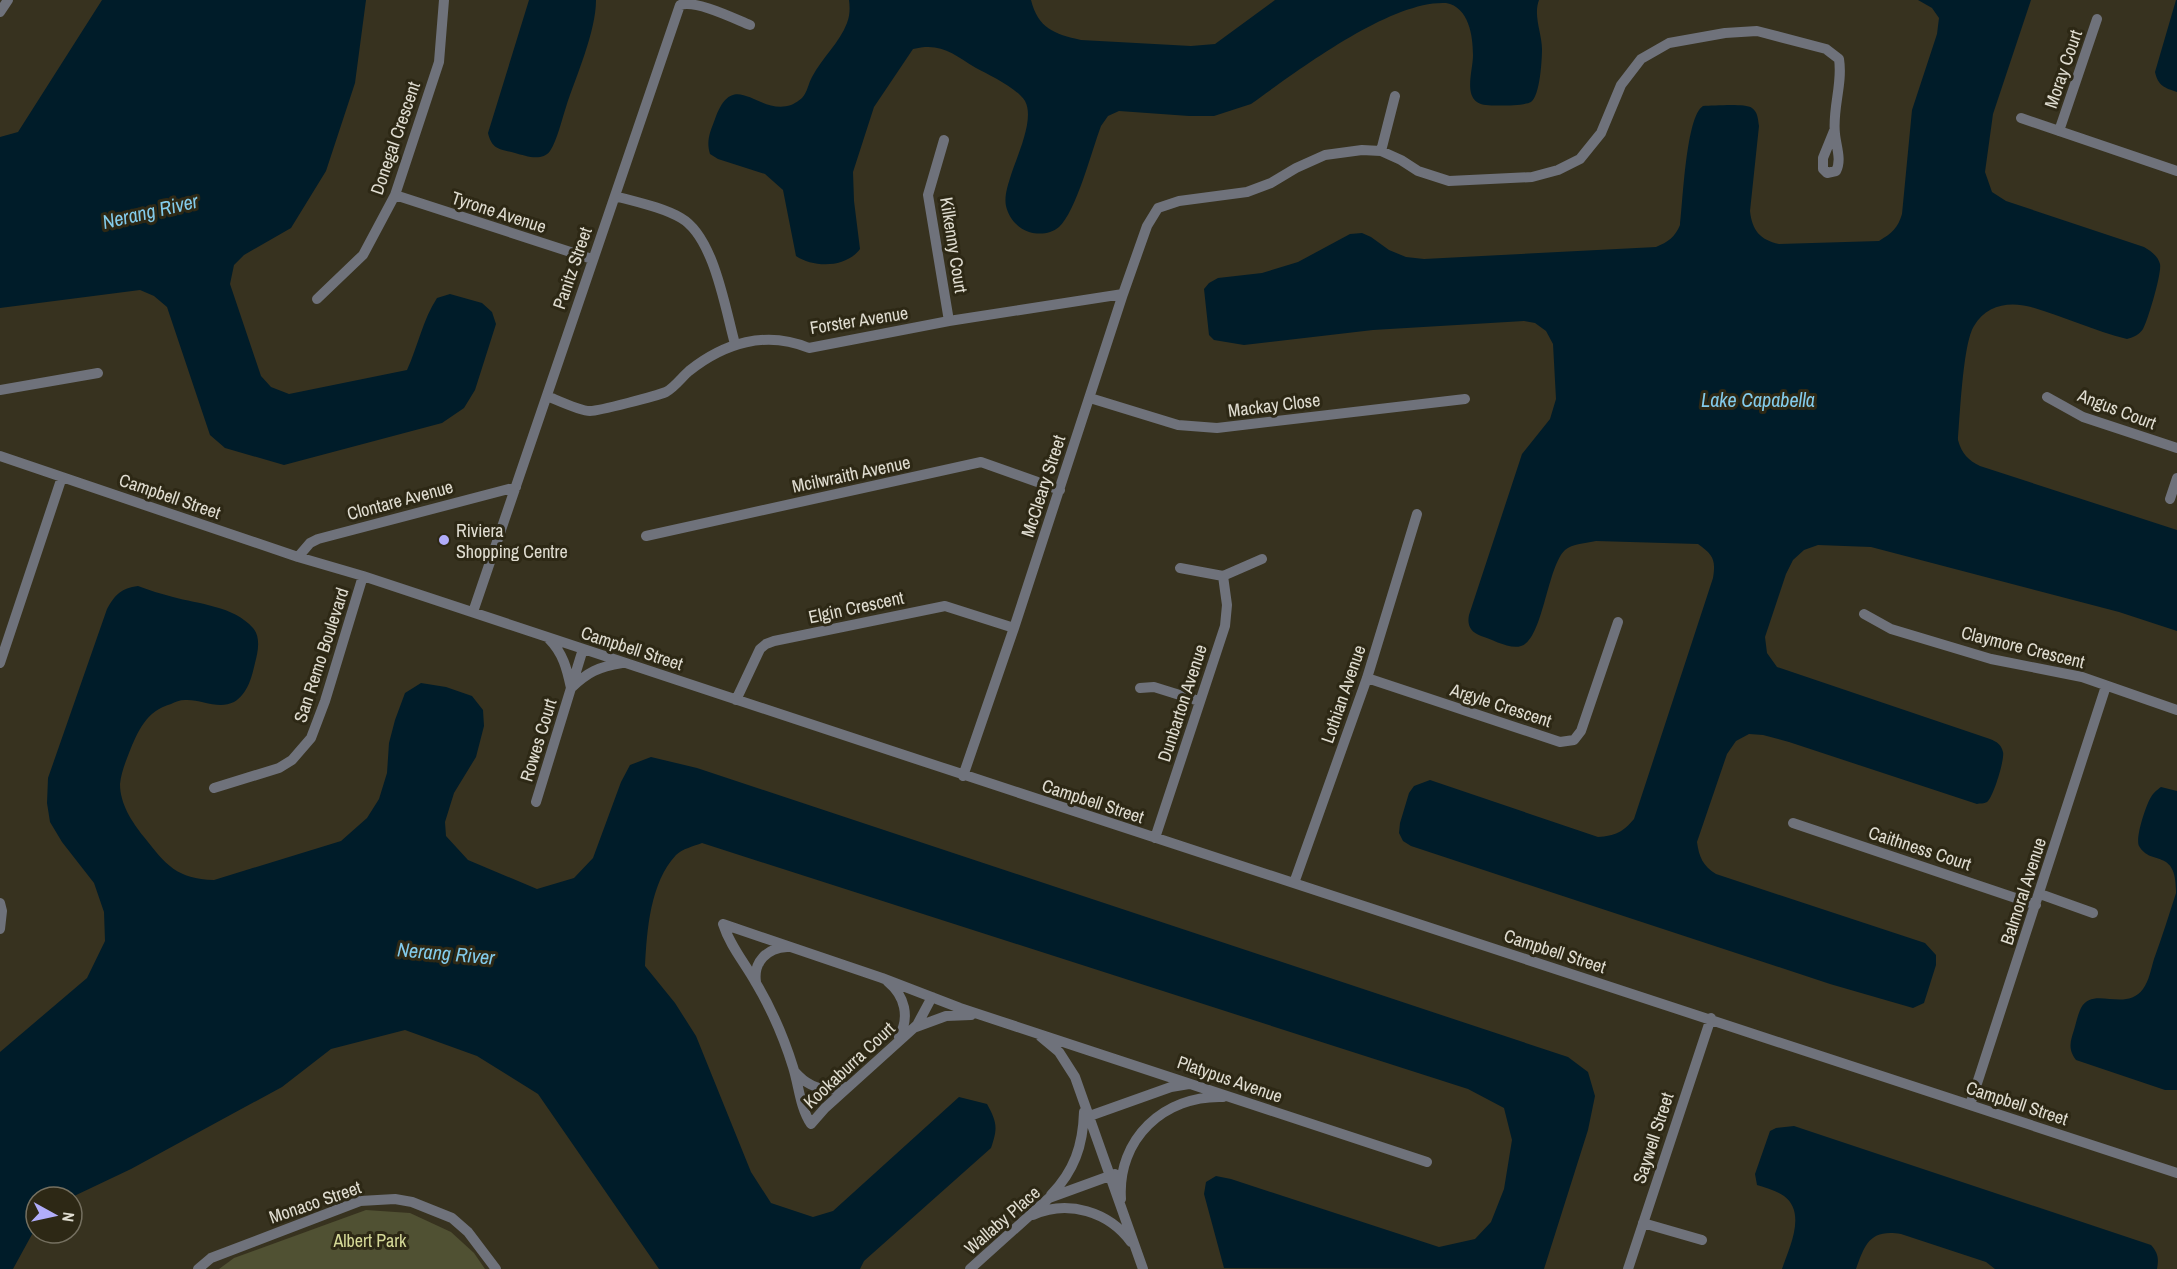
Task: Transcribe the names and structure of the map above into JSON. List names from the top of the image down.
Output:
{
  "streets": {
    "street": [
      "Moray Court",
      "Donegal Crescent",
      "Tyrone Avenue",
      "Kilkenny Court",
      "Panitz Street",
      "Forster Avenue",
      "Mackay Close",
      "Angus Court",
      "Mcilwraith Avenue",
      "McCleary Street",
      "Campbell Street",
      "Clontare Avenue",
      "Elgin Crescent",
      "Claymore Crescent",
      "San Remo Boulevard",
      "Lothian Avenue",
      "Dunbarton Avenue",
      "Argyle Crescent",
      "Rowes Court",
      "Caithness Court",
      "Balmoral Avenue",
      "Kookaburra Court",
      "Platypus Avenue",
      "Saywell Street",
      "Monaco Street",
      "Wallaby Place"
    ]
  },
  "crossings": [
    ["Donegal Crescent", "Tyrone Avenue"],
    ["Tyrone Avenue", "Panitz Street"],
    ["Kilkenny Court", "Forster Avenue"],
    ["Panitz Street", "Forster Avenue"],
    ["Panitz Street", "Campbell Street"],
    ["Panitz Street", "Clontare Avenue"],
    ["Forster Avenue", "McCleary Street"],
    ["Mackay Close", "McCleary Street"],
    ["Mcilwraith Avenue", "McCleary Street"],
    ["McCleary Street", "Campbell Street"],
    ["McCleary Street", "Elgin Crescent"],
    ["Campbell Street", "Clontare Avenue"],
    ["Campbell Street", "Elgin Crescent"],
    ["Campbell Street", "San Remo Boulevard"],
    ["Campbell Street", "Lothian Avenue"],
    ["Campbell Street", "Dunbarton Avenue"],
    ["Campbell Street", "Rowes Court"],
    ["Campbell Street", "Balmoral Avenue"],
    ["Campbell Street", "Saywell Street"],
    ["Claymore Crescent", "Balmoral Avenue"],
    ["Lothian Avenue", "Argyle Crescent"],
    ["Caithness Court", "Balmoral Avenue"],
    ["Kookaburra Court", "Platypus Avenue"]
  ],
  "water": ["Nerang River", "Lake Capabella"],
  "parks": ["Albert Park"],
  "places": ["Riviera Shopping Centre"],
  "north": "right"
}
